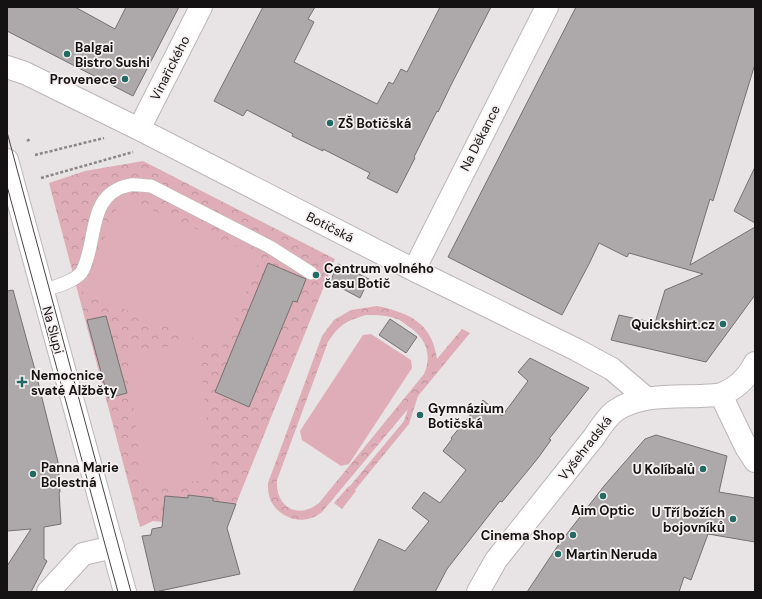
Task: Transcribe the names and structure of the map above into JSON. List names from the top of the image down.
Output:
{
  "streets": {
    "street": [
      "Vinařického",
      "Na Děkance",
      "Botičská",
      "Na Slupi",
      "Vyšehradská"
    ]
  },
  "crossings": [
    ["Vinařického", "Botičská"],
    ["Na Děkance", "Botičská"],
    ["Botičská", "Vyšehradská"]
  ],
  "places": {
    "other": [
      "Balgai Bistro Sushi",
      "Provenece",
      "ZŠ Botičská",
      "Centrum volného času Botič",
      "Quickshirt.cz",
      "Gymnázium Botičská",
      "U Kolíbalů",
      "Panna Marie Bolestná",
      "Aim Optic",
      "U Tří božích bojovníků",
      "Cinema Shop",
      "Martin Neruda"
    ],
    "health": ["Nemocnice svaté Alžběty"]
  }
}
